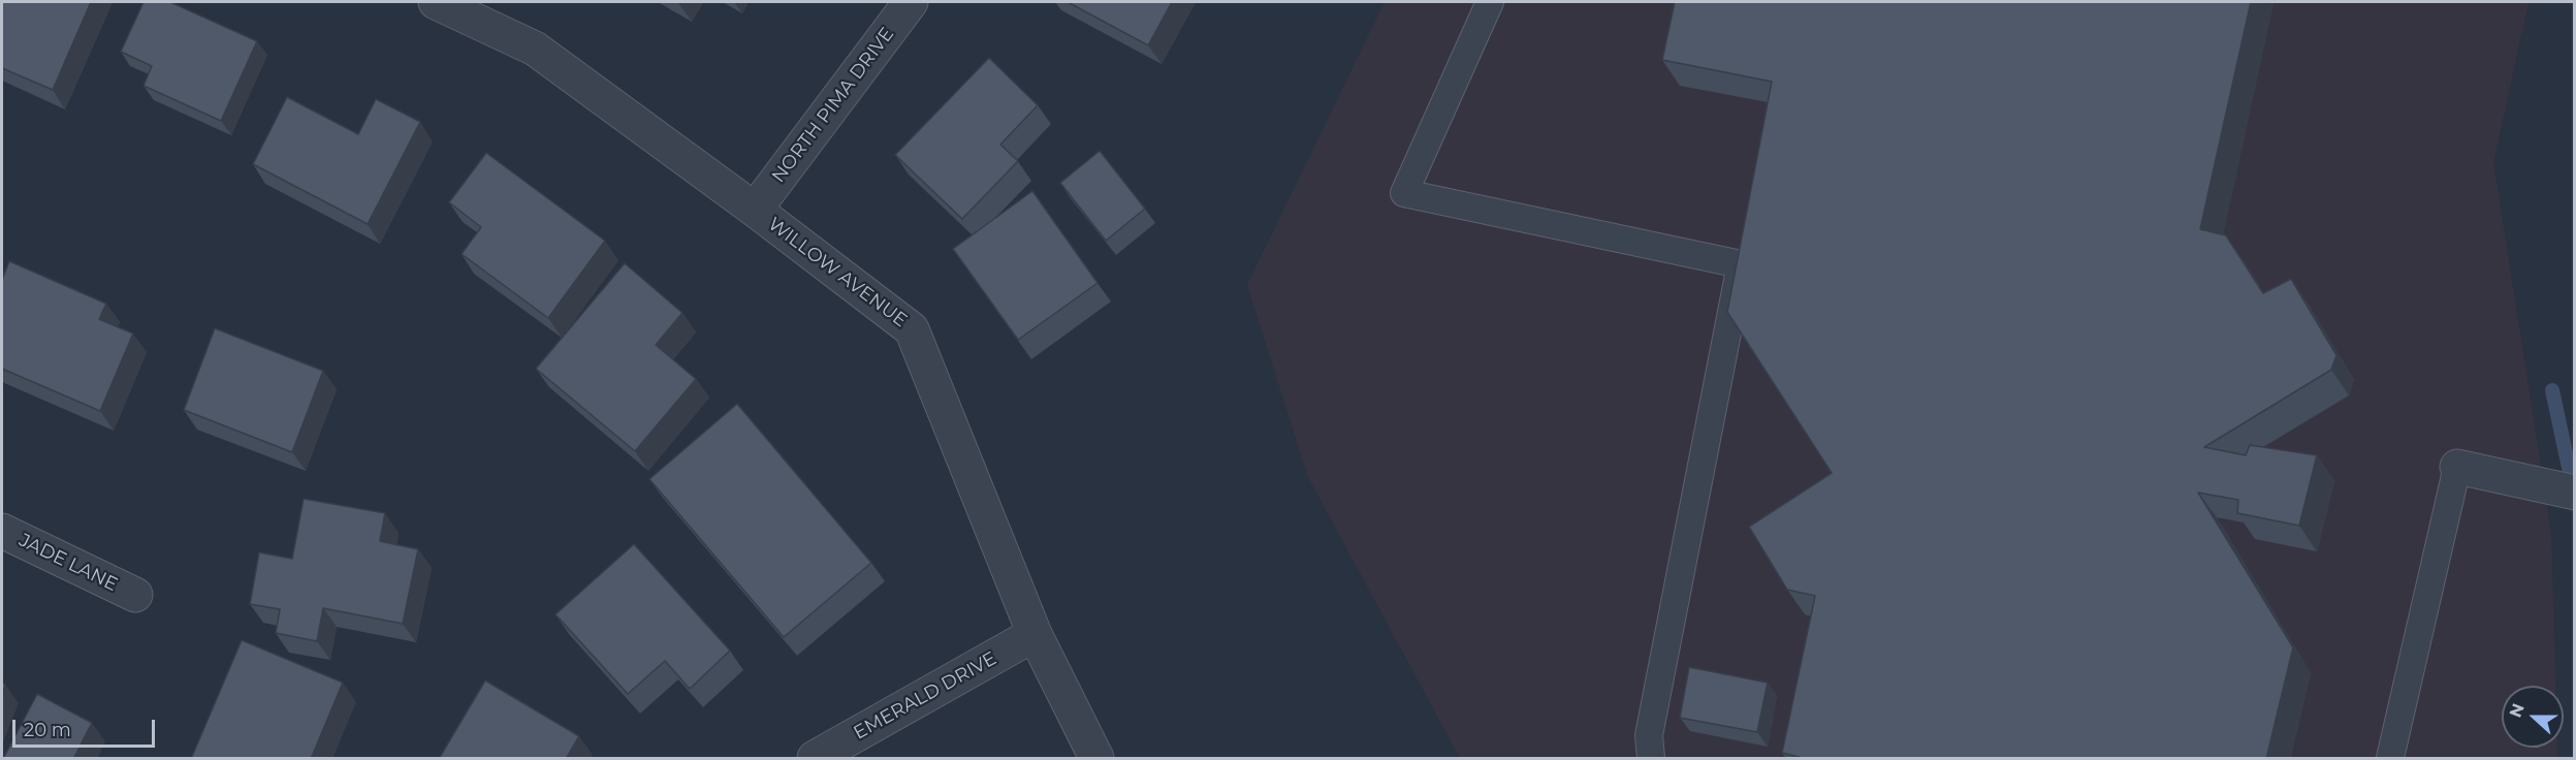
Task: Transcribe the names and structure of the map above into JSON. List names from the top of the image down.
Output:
{
  "streets": {
    "street": [
      "NORTH PIMA DRIVE",
      "WILLOW AVENUE",
      "JADE LANE",
      "EMERALD DRIVE"
    ]
  },
  "crossings": [
    ["NORTH PIMA DRIVE", "WILLOW AVENUE"],
    ["WILLOW AVENUE", "EMERALD DRIVE"]
  ],
  "scale_bar": "20 m",
  "north": "left"
}
